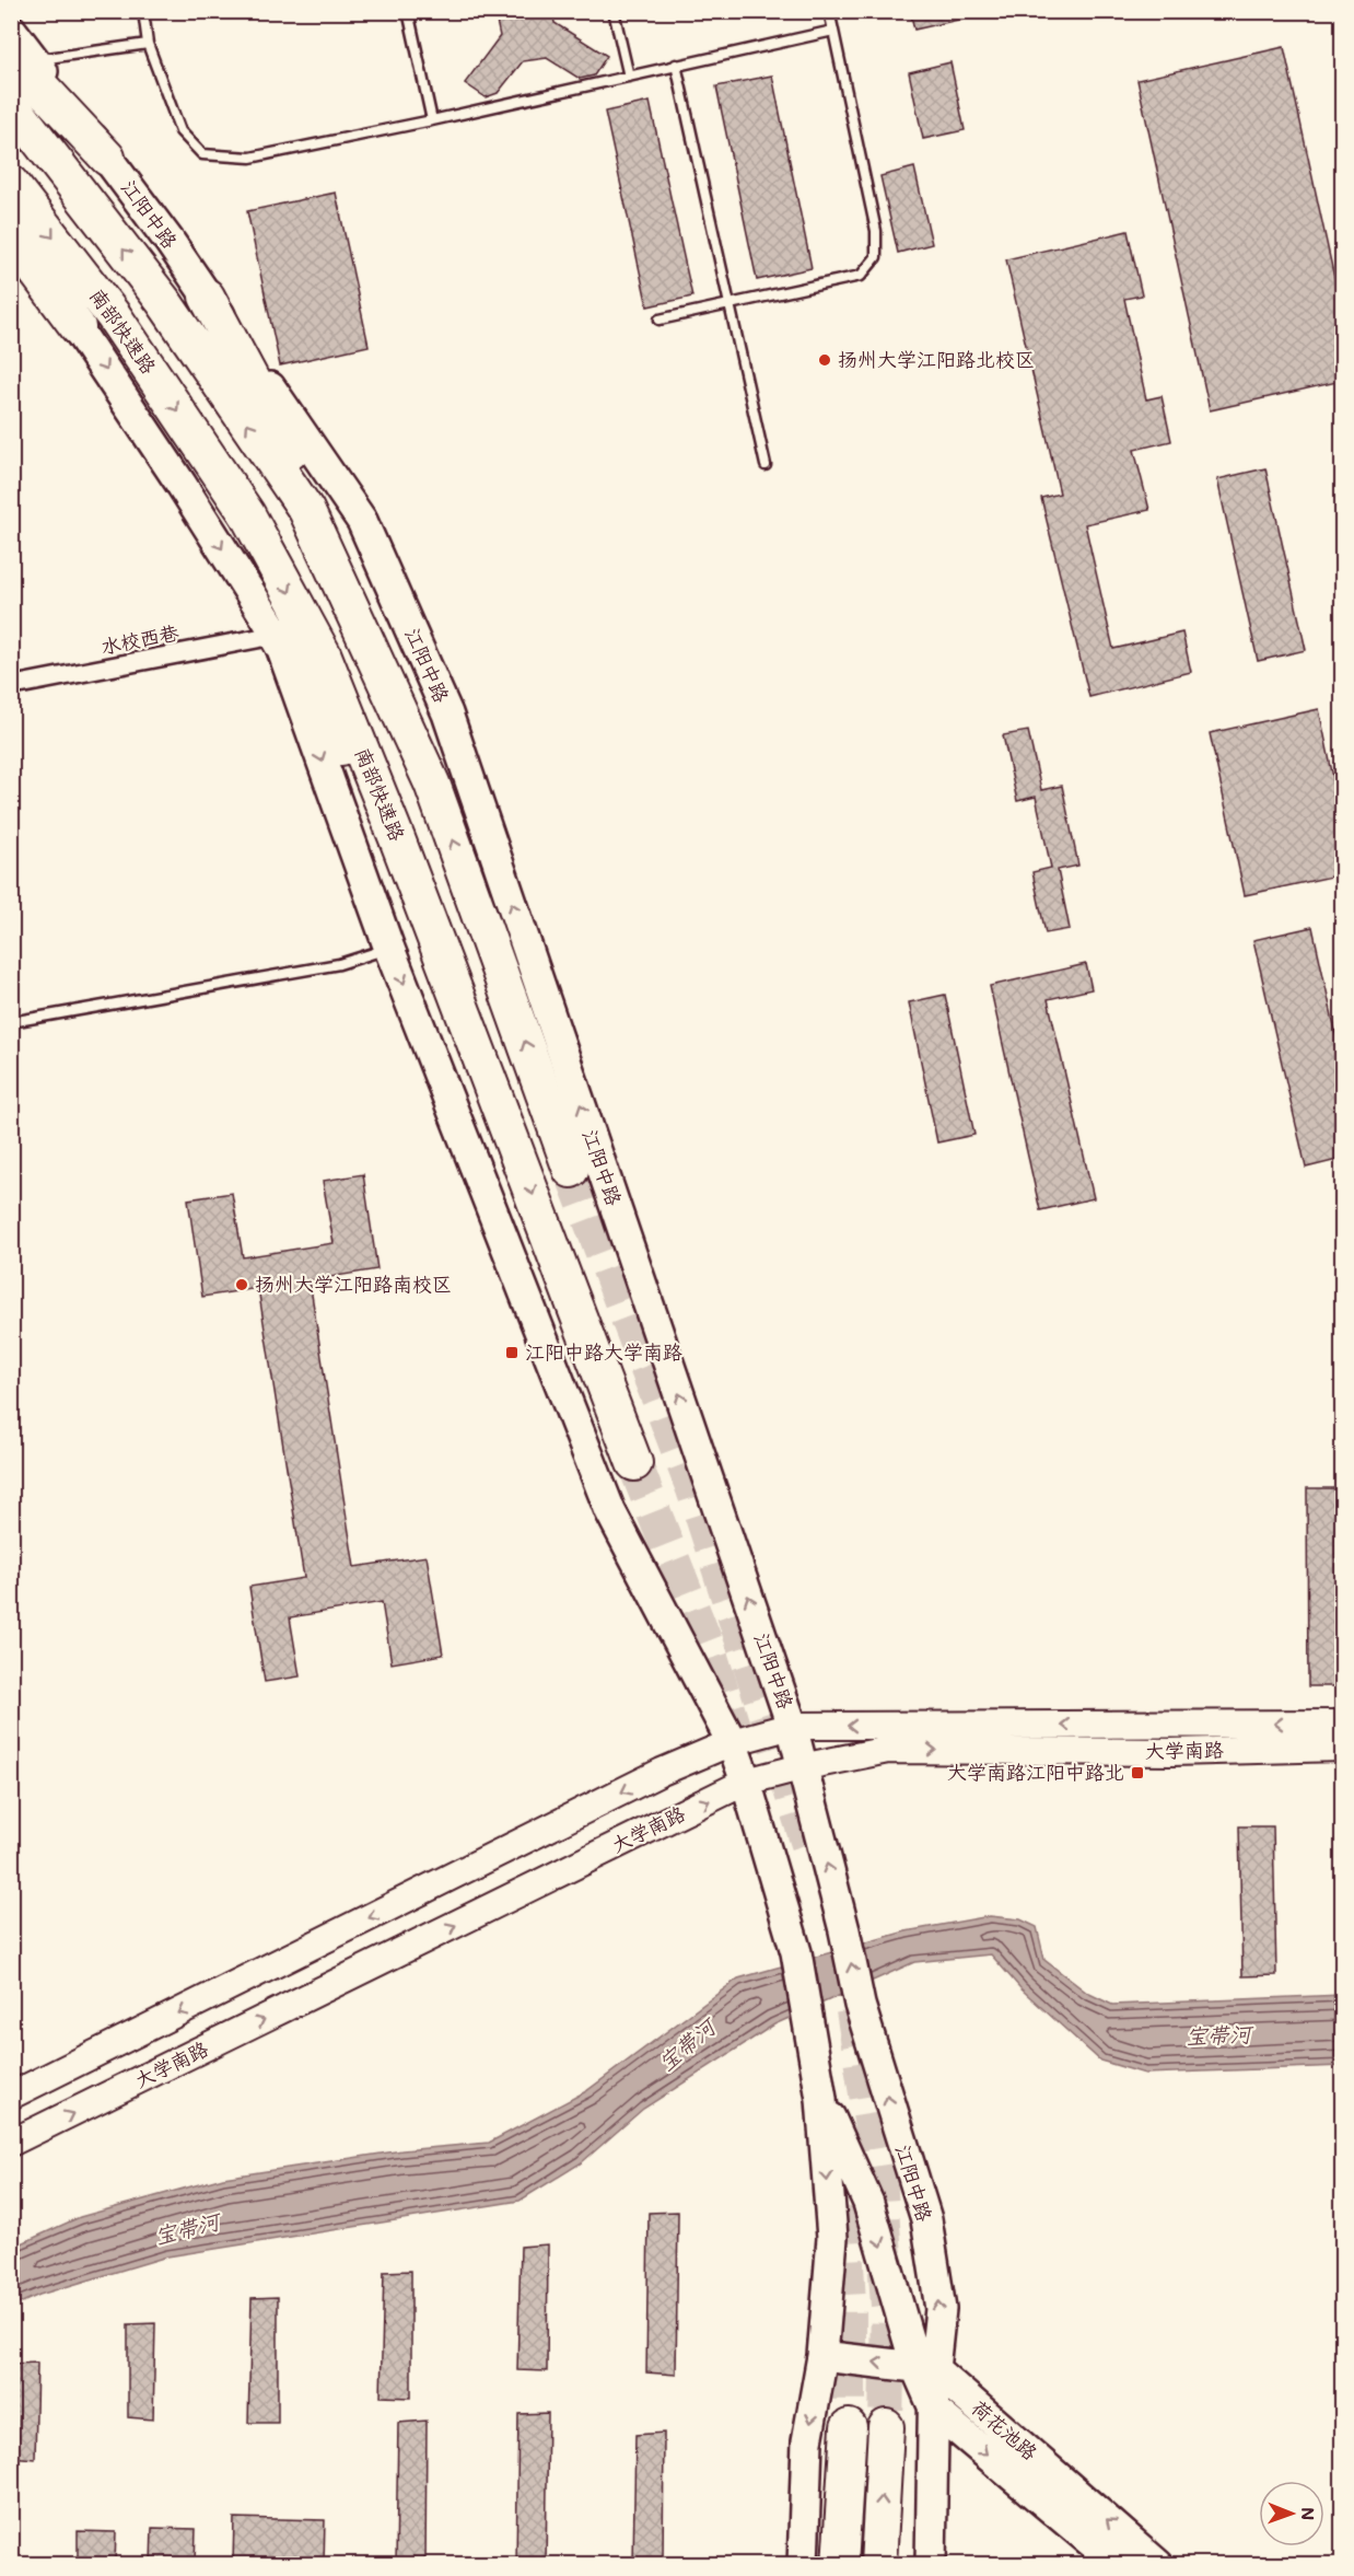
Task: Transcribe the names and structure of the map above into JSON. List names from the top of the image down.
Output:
{
  "streets": {
    "highway": ["南部快速路"],
    "main road": ["江阳中路", "大学南路", "荷花池路"],
    "street": ["水校西巷"]
  },
  "crossings": [
    ["江阳中路", "水校西巷"],
    ["江阳中路", "大学南路"],
    ["江阳中路", "荷花池路"]
  ],
  "water": ["宝带河"],
  "places": {
    "other": ["扬州大学江阳路北校区", "扬州大学江阳路南校区"],
    "transit": ["江阳中路大学南路", "大学南路江阳中路北"]
  },
  "north": "right"
}
